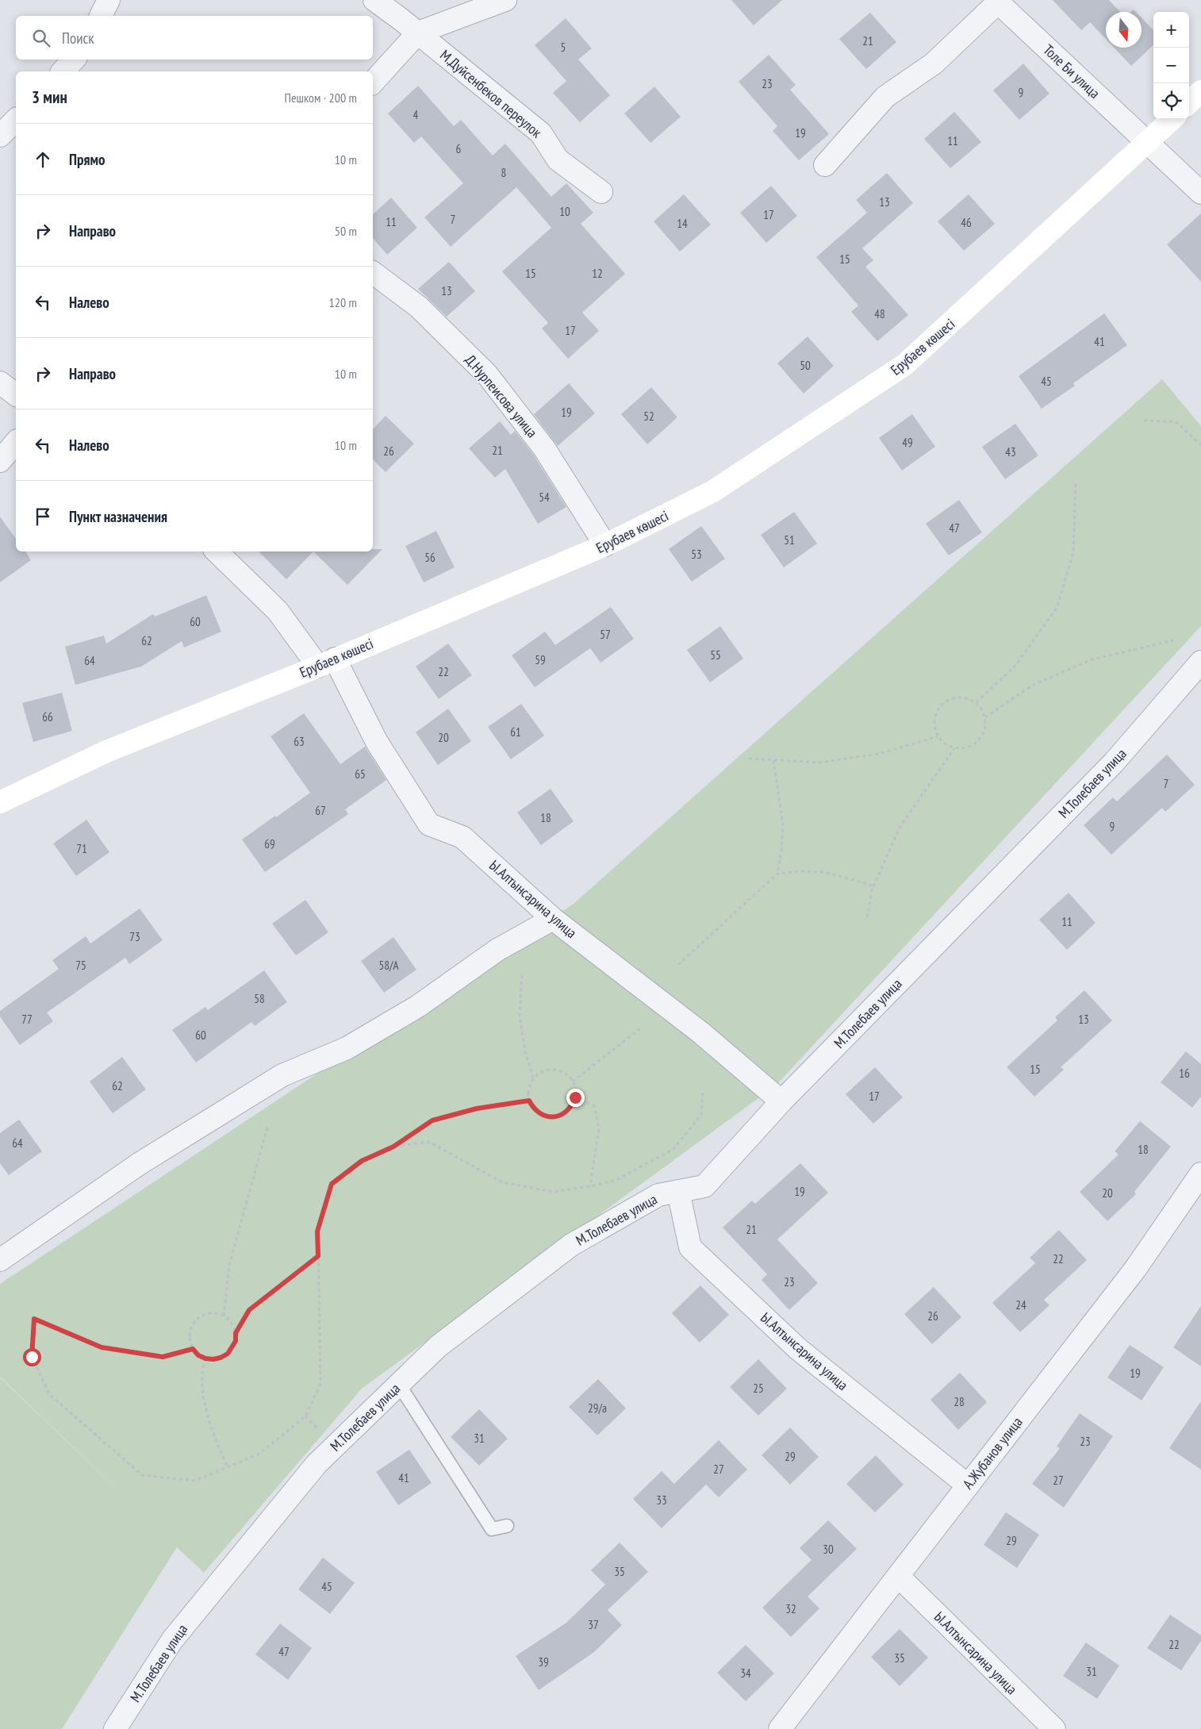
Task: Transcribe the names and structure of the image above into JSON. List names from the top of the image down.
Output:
{
  "streets": {
    "main road": ["Ерубаев көшесі"],
    "street": [
      "Толе Би улица",
      "М.Дуйсенбеков переулок",
      "Д.Нурпеисова улица",
      "М.Толебаев улица",
      "Ы.Алтынсарина улица",
      "А.Жубанов улица"
    ]
  },
  "crossings": [
    ["Толе Би улица", "Ерубаев көшесі"],
    ["Ерубаев көшесі", "Д.Нурпеисова улица"],
    ["Ерубаев көшесі", "Ы.Алтынсарина улица"],
    ["М.Толебаев улица", "Ы.Алтынсарина улица"],
    ["Ы.Алтынсарина улица", "А.Жубанов улица"]
  ],
  "house_numbers": [
    "21",
    "5",
    "23",
    "9",
    "4",
    "19",
    "11",
    "6",
    "8",
    "13",
    "10",
    "17",
    "7",
    "11",
    "46",
    "14",
    "15",
    "15",
    "12",
    "13",
    "48",
    "17",
    "41",
    "50",
    "45",
    "19",
    "52",
    "49",
    "21",
    "26",
    "43",
    "54",
    "47",
    "51",
    "53",
    "56",
    "60",
    "57",
    "62",
    "55",
    "59",
    "64",
    "22",
    "66",
    "61",
    "20",
    "63",
    "65",
    "7",
    "67",
    "18",
    "9",
    "69",
    "71",
    "11",
    "73",
    "75",
    "58/A",
    "58",
    "77",
    "13",
    "60",
    "15",
    "16",
    "62",
    "17",
    "64",
    "18",
    "19",
    "20",
    "21",
    "22",
    "23",
    "24",
    "26",
    "19",
    "25",
    "28",
    "29/а",
    "31",
    "23",
    "29",
    "27",
    "41",
    "27",
    "33",
    "29",
    "30",
    "35",
    "45",
    "32",
    "37",
    "22",
    "47",
    "35",
    "39",
    "31",
    "34"
  ],
  "north": "bottom",
  "page": {
    "map_buttons": ["+", "−"],
    "search": "Поиск",
    "heading": ["3 мин", "Пешком · 200 m"],
    "list": [
      ["Прямо", "10 m"],
      ["Направо", "50 m"],
      ["Налево", "120 m"],
      ["Направо", "10 m"],
      ["Налево", "10 m"],
      "Пункт назначения"
    ]
  }
}
